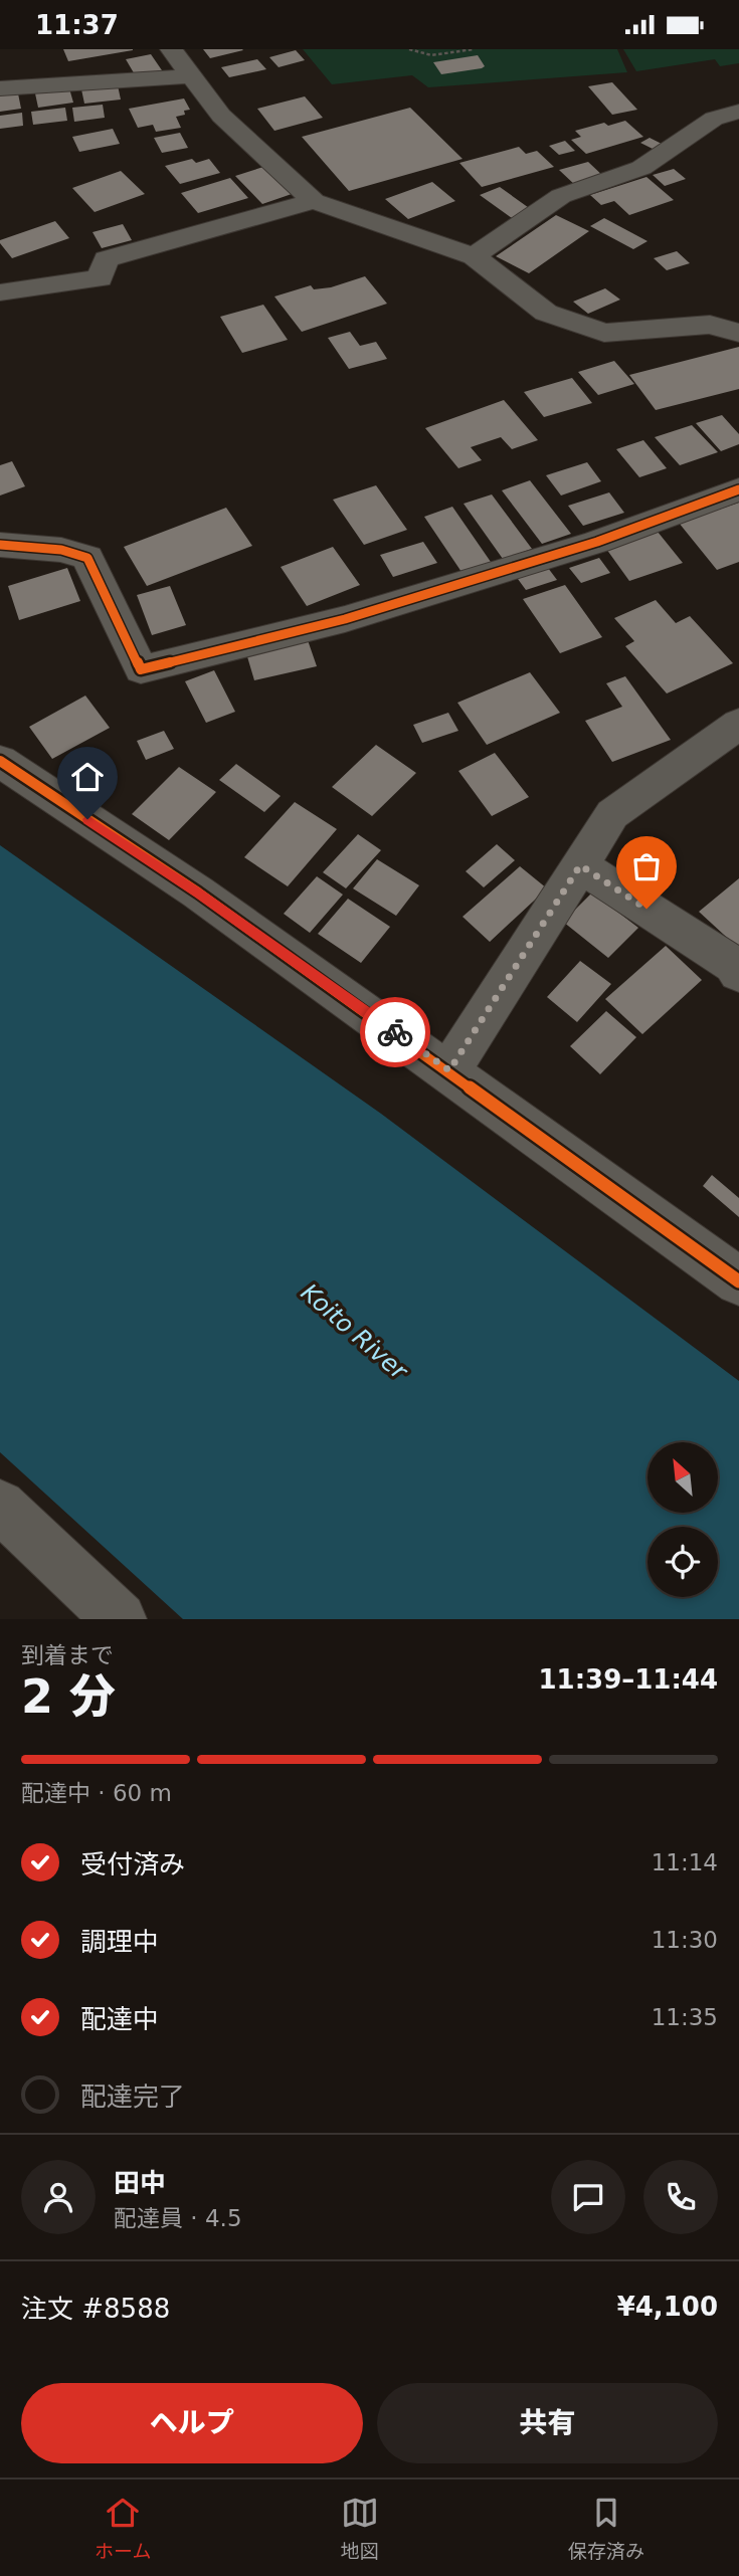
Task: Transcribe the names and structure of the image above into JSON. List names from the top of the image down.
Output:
{
  "water": ["Koito River"],
  "north": "top left",
  "page": {
    "status": "11:37",
    "heading": ["2 分", "到着まで", "11:39–11:44"],
    "panel": [
      "田中",
      "配達員 · 4.5",
      "注文 #8588",
      "¥4,100"
    ],
    "bar": "配達中 · 60 m",
    "list": [
      ["受付済み", "11:14"],
      ["調理中", "11:30"],
      ["配達中", "11:35"],
      "配達完了"
    ],
    "buttons": ["ヘルプ", "共有"],
    "tabs": ["ホーム", "地図", "保存済み"]
  }
}
